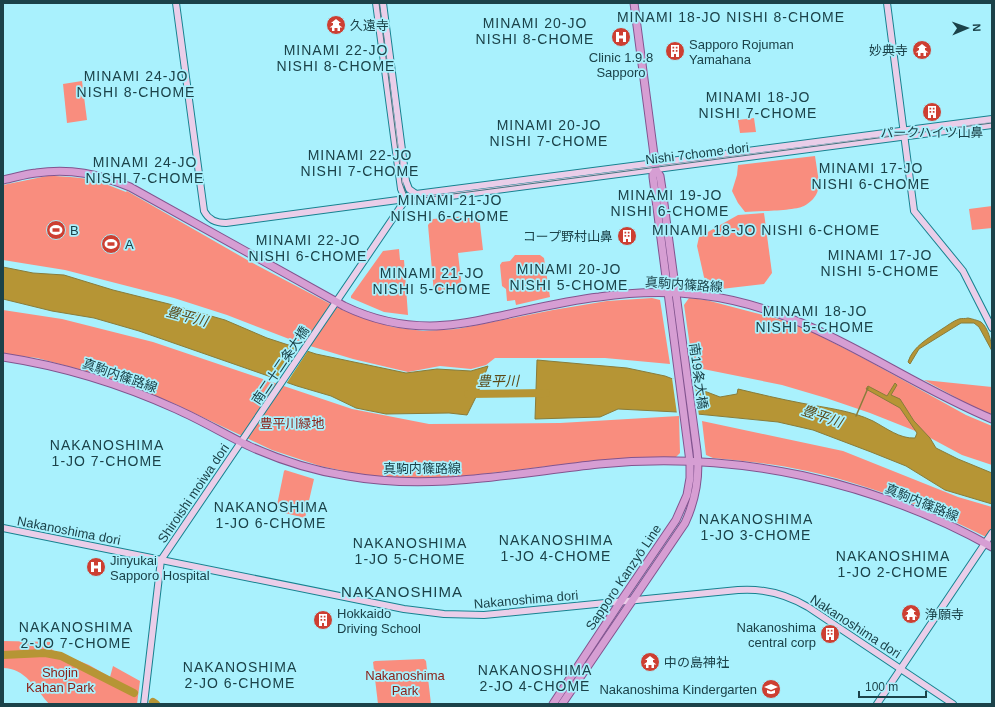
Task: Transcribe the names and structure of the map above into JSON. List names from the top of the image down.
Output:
{
  "streets": {
    "main road": ["真駒内篠路線", "南19条大橋", "Sapporo Kanzyō Line"],
    "street": [
      "Nishi 7chome dori",
      "南二十二条大橋",
      "Shiroishi moiwa dori",
      "Nakanoshima dori"
    ]
  },
  "crossings": [
    ["真駒内篠路線", "南二十二条大橋"],
    ["真駒内篠路線", "南19条大橋"],
    ["真駒内篠路線", "Shiroishi moiwa dori"],
    ["真駒内篠路線", "Sapporo Kanzyō Line"],
    ["南二十二条大橋", "Shiroishi moiwa dori"],
    ["南19条大橋", "Sapporo Kanzyō Line"],
    ["Shiroishi moiwa dori", "Nakanoshima dori"],
    ["Nakanoshima dori", "Sapporo Kanzyō Line"]
  ],
  "districts": [
    "MINAMI 18-JO NISHI 8-CHOME",
    "MINAMI 20-JO NISHI 8-CHOME",
    "MINAMI 22-JO NISHI 8-CHOME",
    "MINAMI 24-JO NISHI 8-CHOME",
    "MINAMI 18-JO NISHI 7-CHOME",
    "MINAMI 20-JO NISHI 7-CHOME",
    "MINAMI 22-JO NISHI 7-CHOME",
    "MINAMI 24-JO NISHI 7-CHOME",
    "MINAMI 17-JO NISHI 6-CHOME",
    "MINAMI 19-JO NISHI 6-CHOME",
    "MINAMI 21-JO NISHI 6-CHOME",
    "MINAMI 18-JO NISHI 6-CHOME",
    "MINAMI 22-JO NISHI 6-CHOME",
    "MINAMI 17-JO NISHI 5-CHOME",
    "MINAMI 20-JO NISHI 5-CHOME",
    "MINAMI 21-JO NISHI 5-CHOME",
    "MINAMI 18-JO NISHI 5-CHOME",
    "NAKANOSHIMA 1-JO 7-CHOME",
    "NAKANOSHIMA 1-JO 6-CHOME",
    "NAKANOSHIMA 1-JO 3-CHOME",
    "NAKANOSHIMA 1-JO 4-CHOME",
    "NAKANOSHIMA 1-JO 5-CHOME",
    "NAKANOSHIMA 1-JO 2-CHOME",
    "NAKANOSHIMA",
    "NAKANOSHIMA 2-JO 7-CHOME",
    "NAKANOSHIMA 2-JO 6-CHOME",
    "NAKANOSHIMA 2-JO 4-CHOME"
  ],
  "water": ["豊平川"],
  "parks": ["豊平川緑地", "Shojin Kahan Park", "Nakanoshima Park"],
  "places": {
    "temple": [
      "久遠寺",
      "妙典寺",
      "浄願寺",
      "中の島神社"
    ],
    "hospital": ["Clinic 1.9.8 Sapporo", "Jinyukai Sapporo Hospital"],
    "building": [
      "Sapporo Rojuman Yamahana",
      "パークハイツ山鼻",
      "コープ野村山鼻",
      "Hokkaido Driving School",
      "Nakanoshima central corp"
    ],
    "sports": ["B", "A"],
    "school or university": ["Nakanoshima Kindergarten"]
  },
  "scale_bar": "100 m",
  "north": "right"
}
